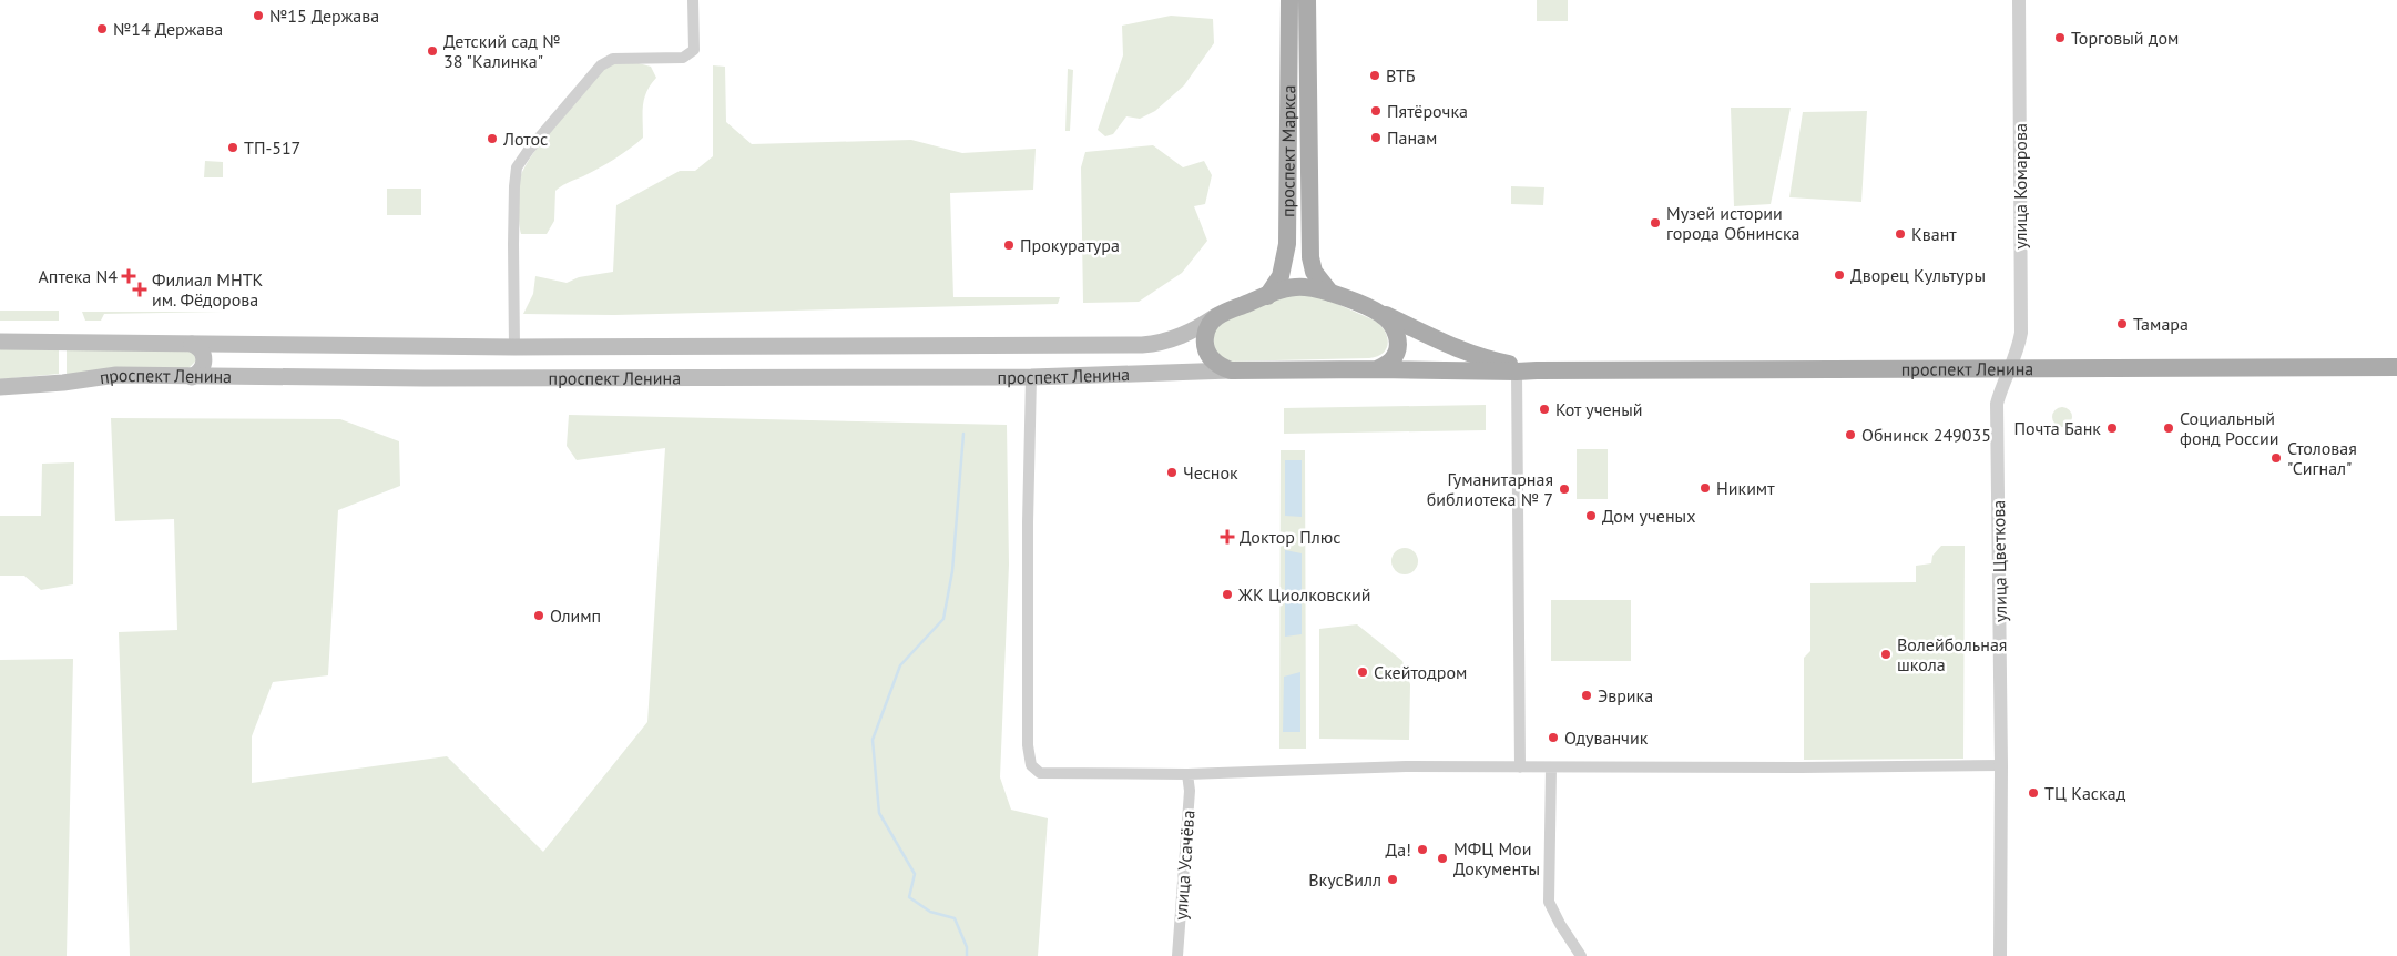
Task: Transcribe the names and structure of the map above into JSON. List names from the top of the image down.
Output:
{
  "streets": {
    "main road": ["проспект Маркса", "проспект Ленина"],
    "street": ["улица Комарова", "улица Цветкова", "улица Усачёва"]
  },
  "crossings": [
    ["проспект Маркса", "проспект Ленина"],
    ["улица Комарова", "проспект Ленина"],
    ["улица Комарова", "улица Цветкова"],
    ["проспект Ленина", "улица Цветкова"]
  ],
  "places": {
    "other": [
      "№15 Держава",
      "№14 Держава",
      "Торговый дом",
      "Детский сад № 38 \"Калинка\"",
      "ВТБ",
      "Пятёрочка",
      "Панам",
      "Лотос",
      "ТП-517",
      "Музей истории города Обнинска",
      "Квант",
      "Прокуратура",
      "Дворец Культуры",
      "Тамара",
      "Кот ученый",
      "Почта Банк",
      "Социальный фонд России",
      "Обнинск 249035",
      "Столовая \"Сигнал\"",
      "Чеснок",
      "Никимт",
      "Гуманитарная библиотека № 7",
      "Дом ученых",
      "ЖК Циолковский",
      "Олимп",
      "Волейбольная школа",
      "Скейтодром",
      "Эврика",
      "Одуванчик",
      "ТЦ Каскад",
      "Да!",
      "МФЦ Мои Документы",
      "ВкусВилл"
    ],
    "health": ["Аптека N4", "Филиал МНТК им. Фёдорова", "Доктор Плюс"]
  }
}
